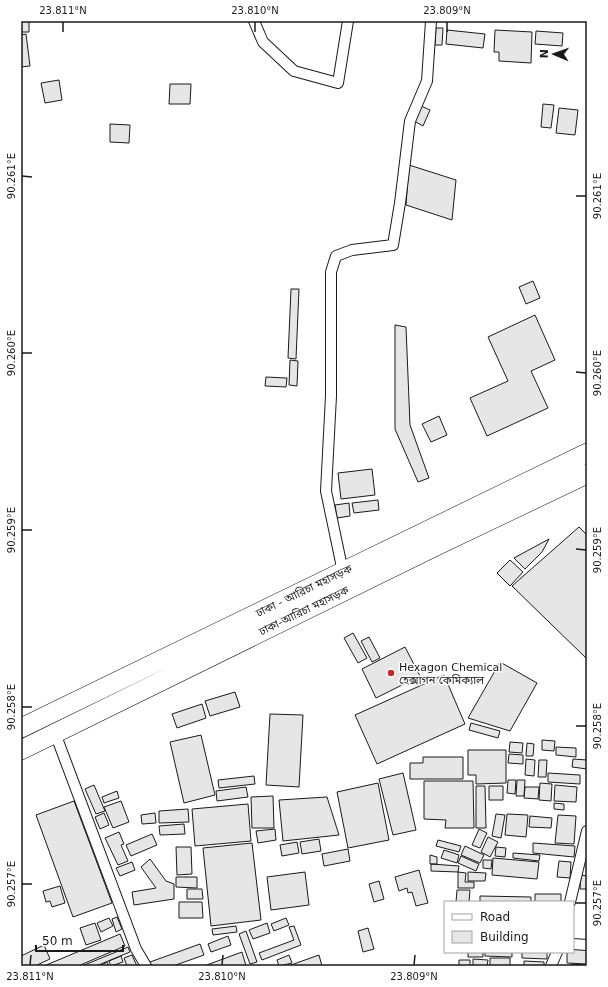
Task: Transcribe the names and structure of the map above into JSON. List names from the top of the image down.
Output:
{
  "streets": {
    "highway": ["ঢাকা - আরিচা মহাসড়ক", "ঢাকা-আরিচা মহাসড়ক"]
  },
  "places": ["Hexagon Chemical হেক্সাগন কেমিক্যাল"],
  "legend": ["Road", "Building"],
  "scale_bar": "50 m",
  "north": "left",
  "coordinates": [
    "23.811°N",
    "23.810°N",
    "23.809°N",
    "90.261°E",
    "90.260°E",
    "90.259°E",
    "90.258°E",
    "90.257°E"
  ]
}
